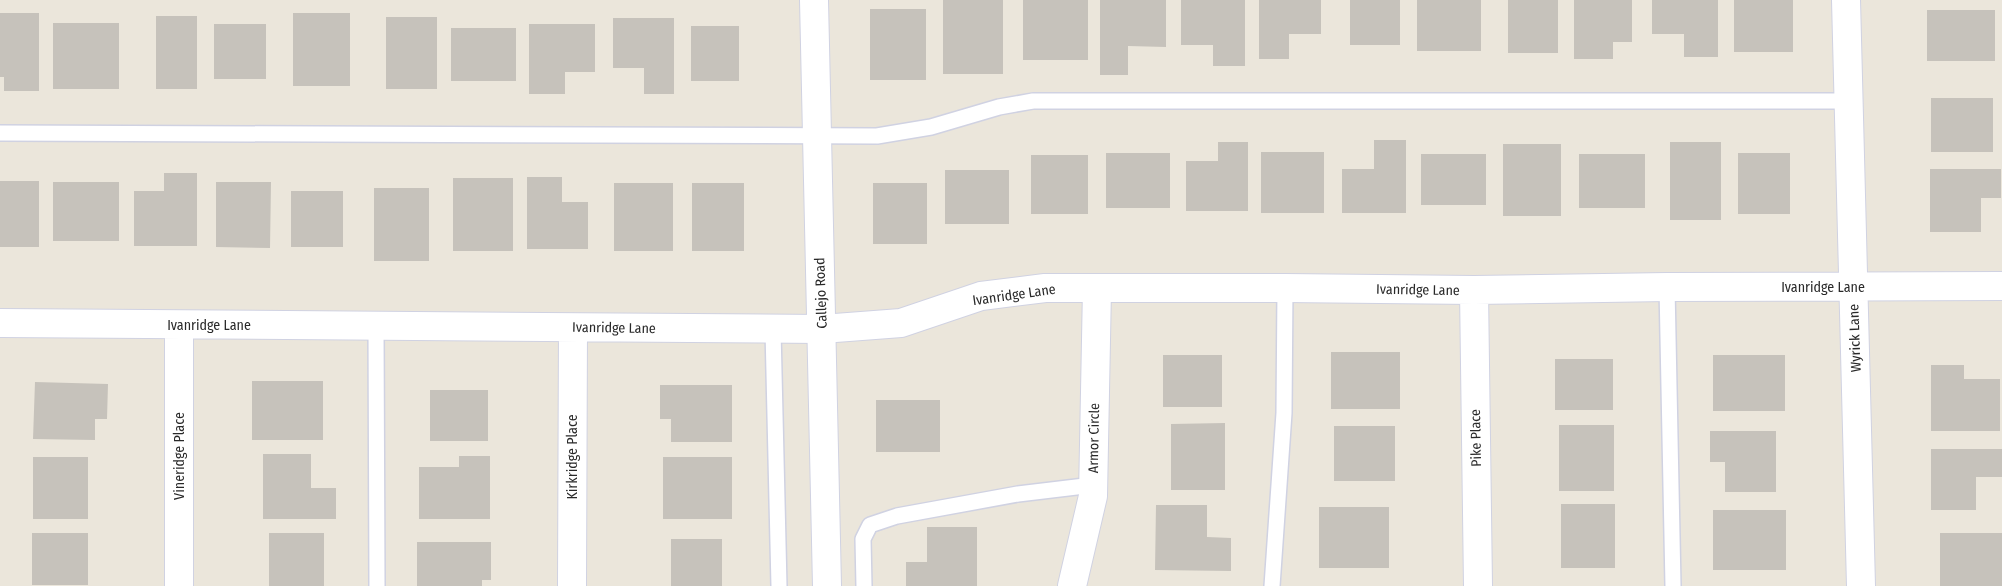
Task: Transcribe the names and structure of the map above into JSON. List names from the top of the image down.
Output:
{
  "streets": {
    "street": [
      "Ivanridge Lane",
      "Callejo Road",
      "Wyrick Lane",
      "Armor Circle",
      "Pike Place",
      "Vineridge Place",
      "Kirkridge Place"
    ]
  },
  "crossings": [
    ["Ivanridge Lane", "Callejo Road"],
    ["Ivanridge Lane", "Wyrick Lane"],
    ["Ivanridge Lane", "Armor Circle"],
    ["Ivanridge Lane", "Pike Place"],
    ["Ivanridge Lane", "Vineridge Place"],
    ["Ivanridge Lane", "Kirkridge Place"]
  ]
}
